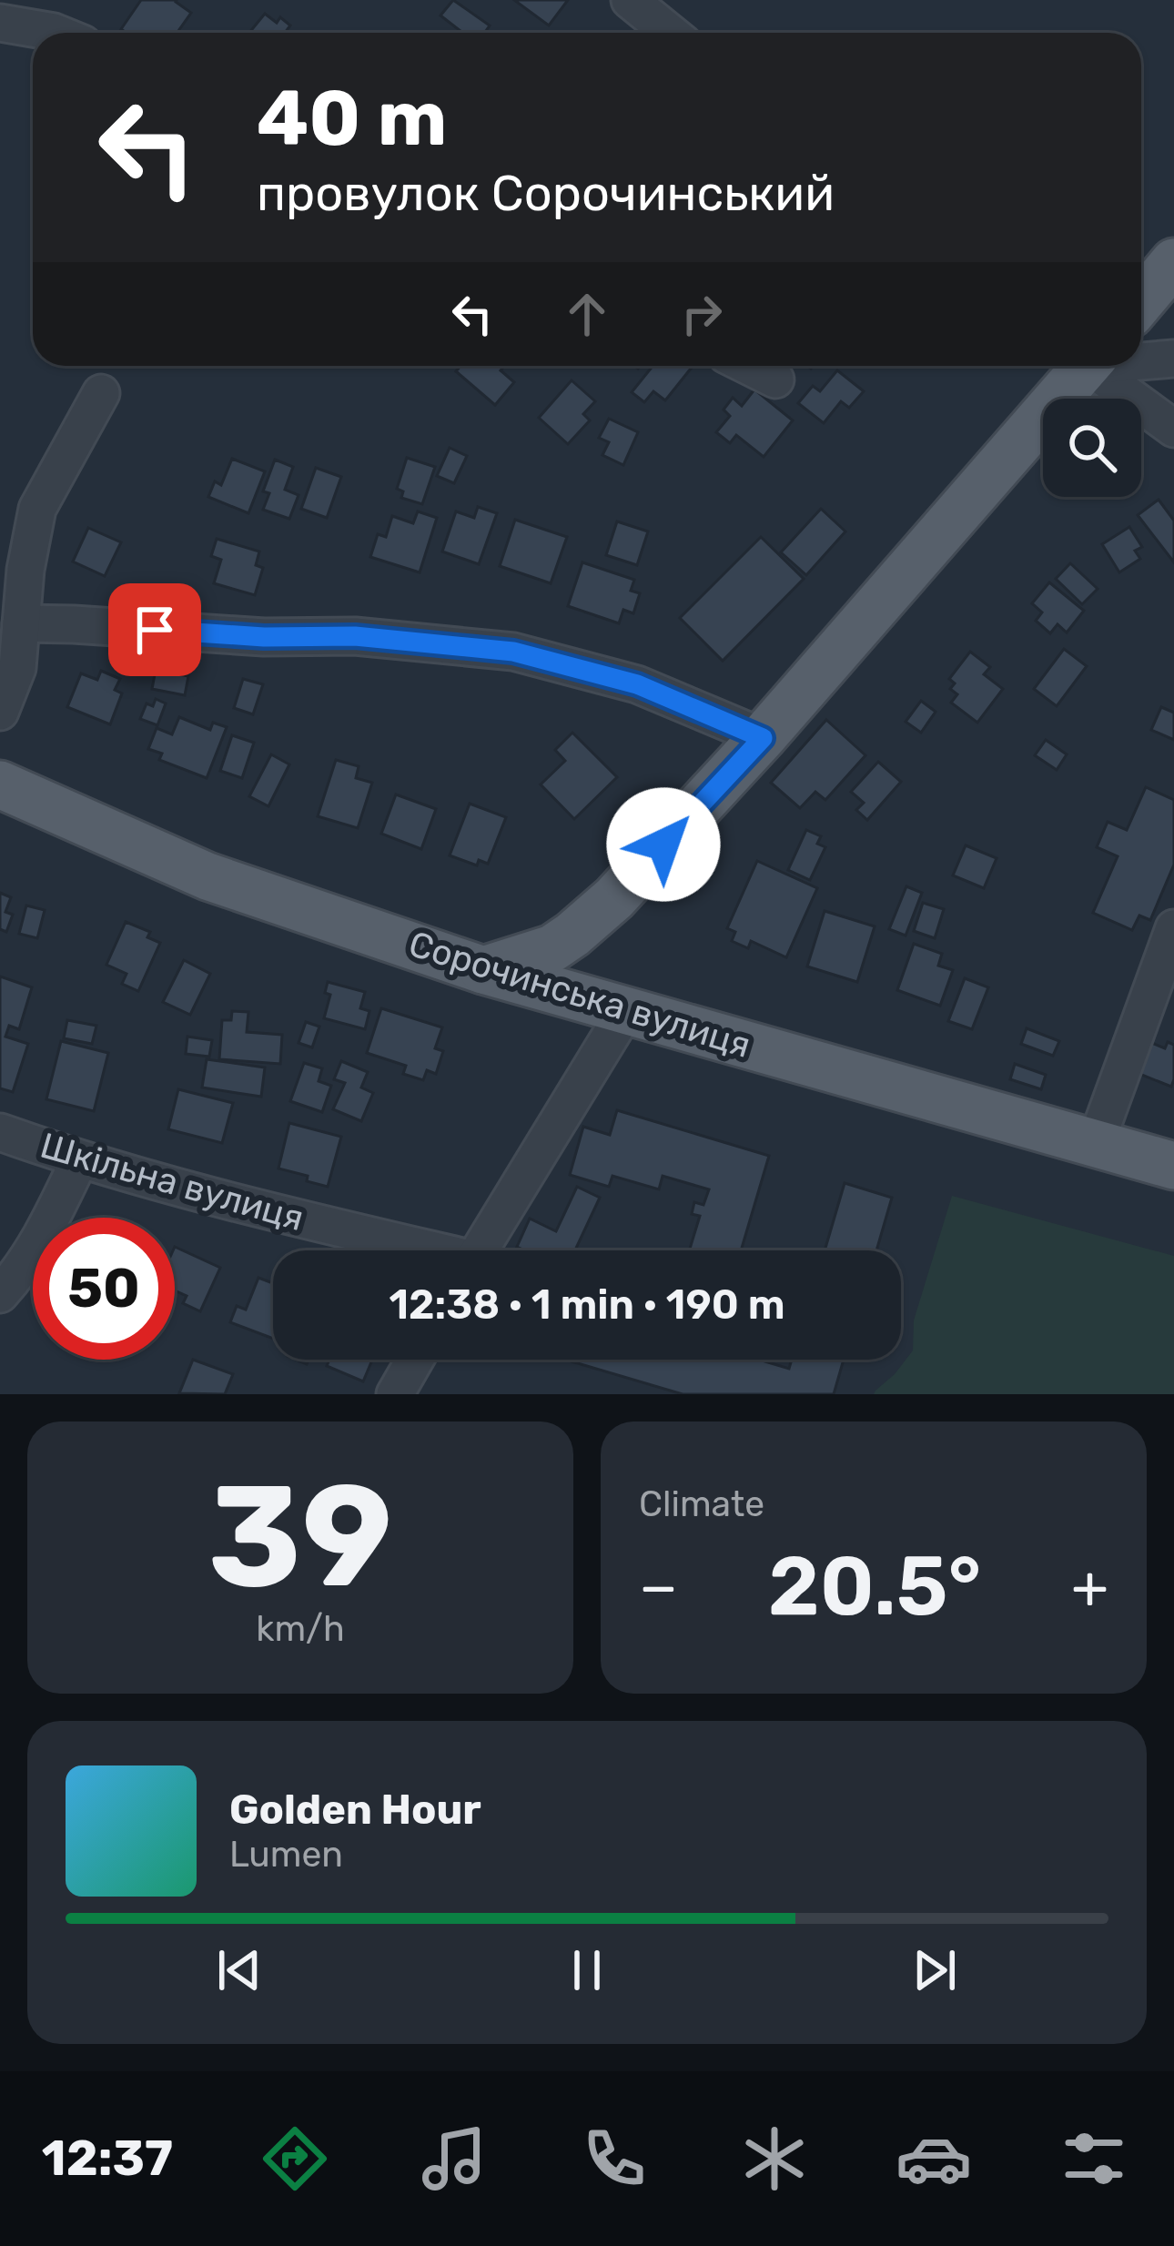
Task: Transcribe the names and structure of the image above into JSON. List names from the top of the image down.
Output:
{
  "streets": {
    "main road": ["Сорочинська вулиця"],
    "street": ["Шкільна вулиця"]
  },
  "page": {
    "turn": ["40 m", "провулок Сорочинський"],
    "limit": "50",
    "trip": "12:38 · 1 min · 190 m",
    "tile": [
      ["39", "km/h"],
      "Climate"
    ],
    "heat": ["−", "20.5°", "+"],
    "song": ["Golden Hour", "Lumen"],
    "tabs": "12:37"
  }
}
